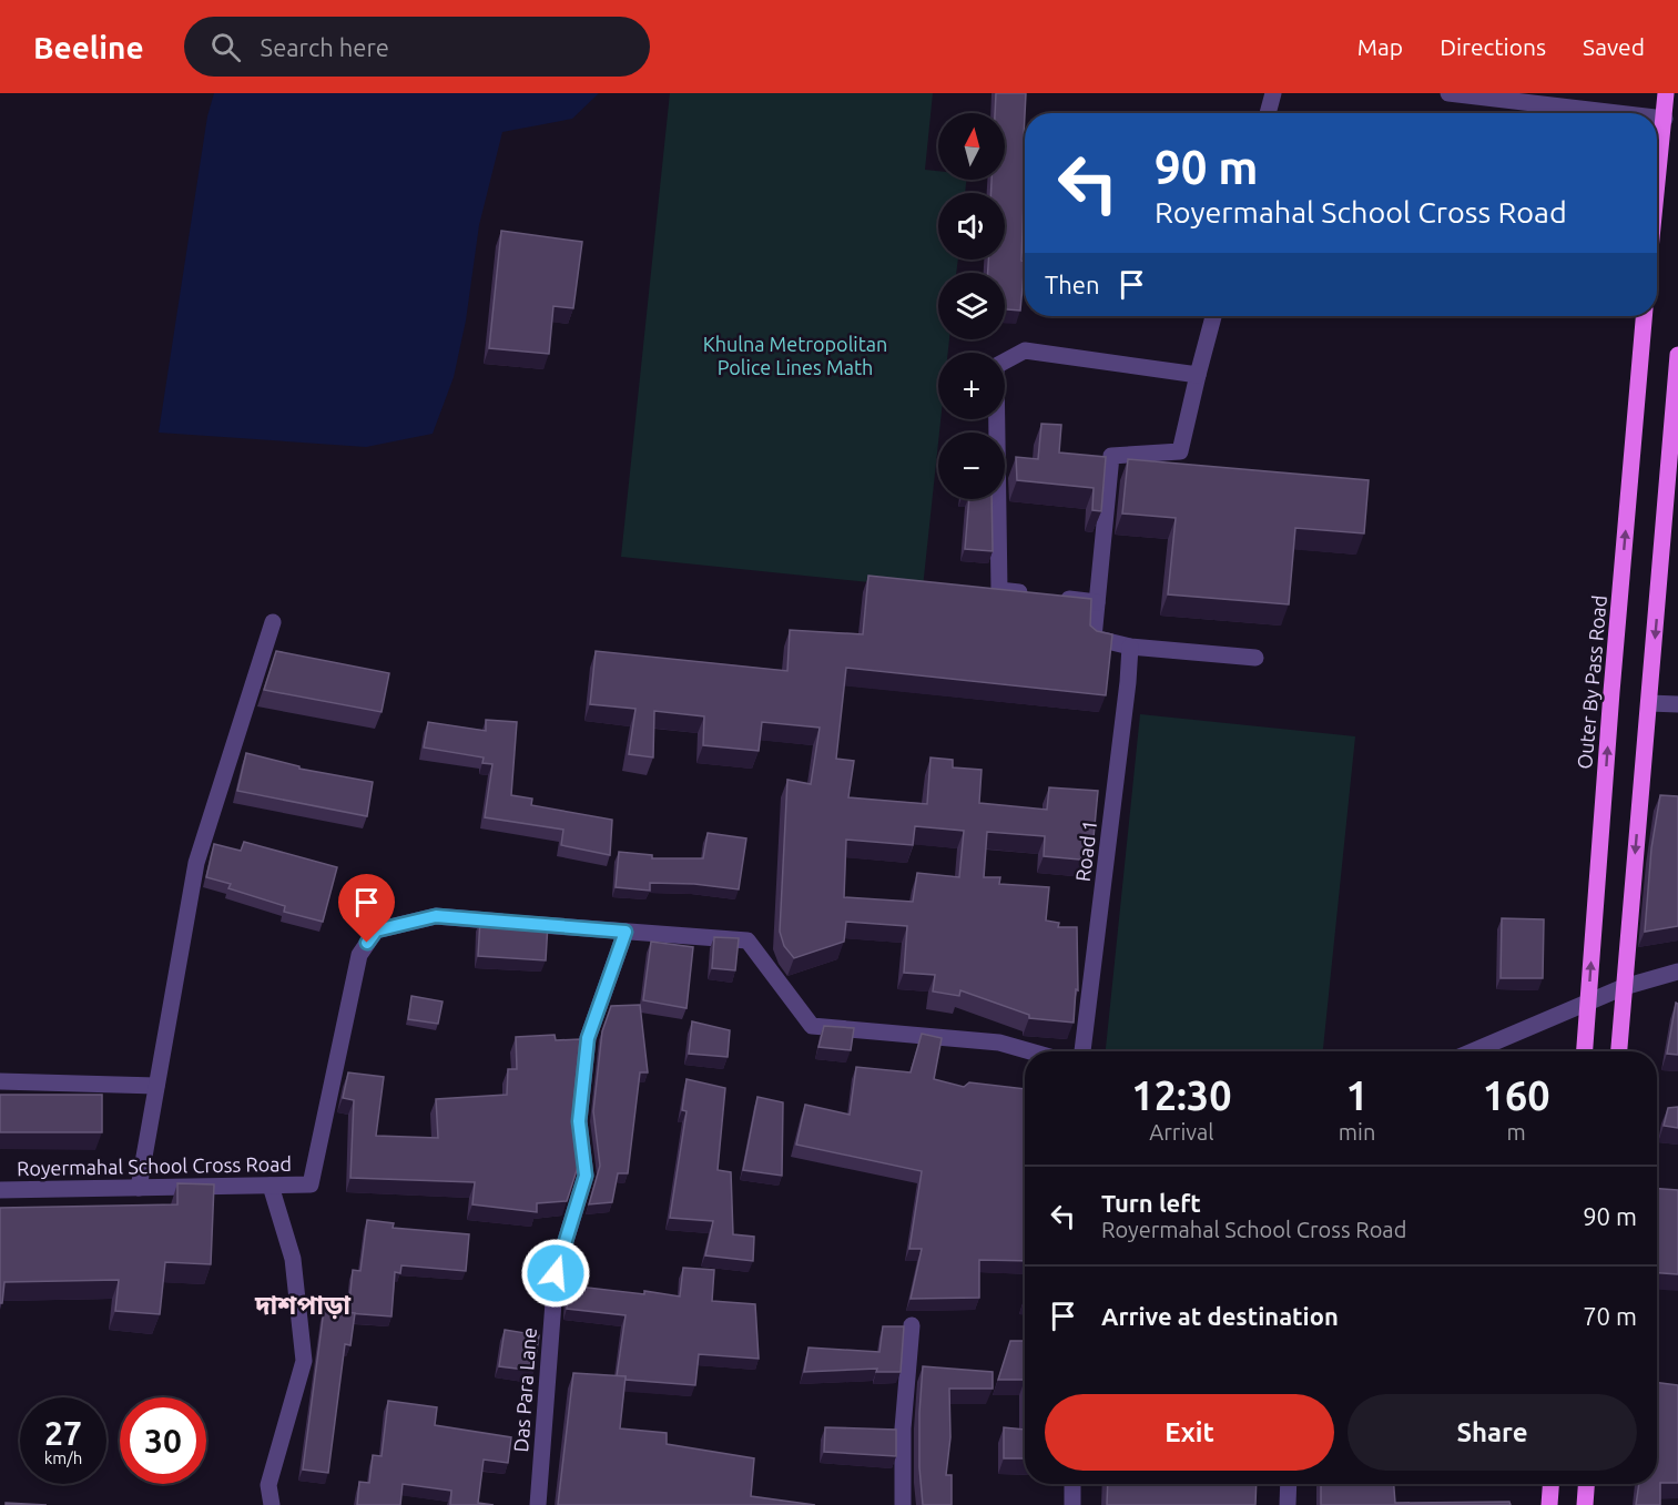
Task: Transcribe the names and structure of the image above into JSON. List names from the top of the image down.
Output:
{
  "streets": {
    "main road": ["Outer By Pass Road"],
    "street": ["Road 1", "Royermahal School Cross Road", "Das Para Lane"]
  },
  "crossings": [
    ["Royermahal School Cross Road", "Das Para Lane"]
  ],
  "districts": ["দাশপাড়া"],
  "parks": ["Khulna Metropolitan Police Lines Math"],
  "north": "top",
  "page": {
    "header": "Beeline",
    "search": "Search here",
    "nav": ["Map", "Directions", "Saved"],
    "map_buttons": ["+", "−"],
    "turn": ["90 m", "Royermahal School Cross Road"],
    "then": "Then",
    "eta": [
      "12:30",
      "Arrival",
      "1",
      "min",
      "160",
      "m"
    ],
    "list": [
      {
        "name": "Turn left",
        "note": "Royermahal School Cross Road",
        "value": "90 m"
      },
      {
        "name": "Arrive at destination",
        "value": "70 m"
      }
    ],
    "buttons": ["Exit", "Share"],
    "speed": "27 km/h",
    "limit": "30"
  }
}
